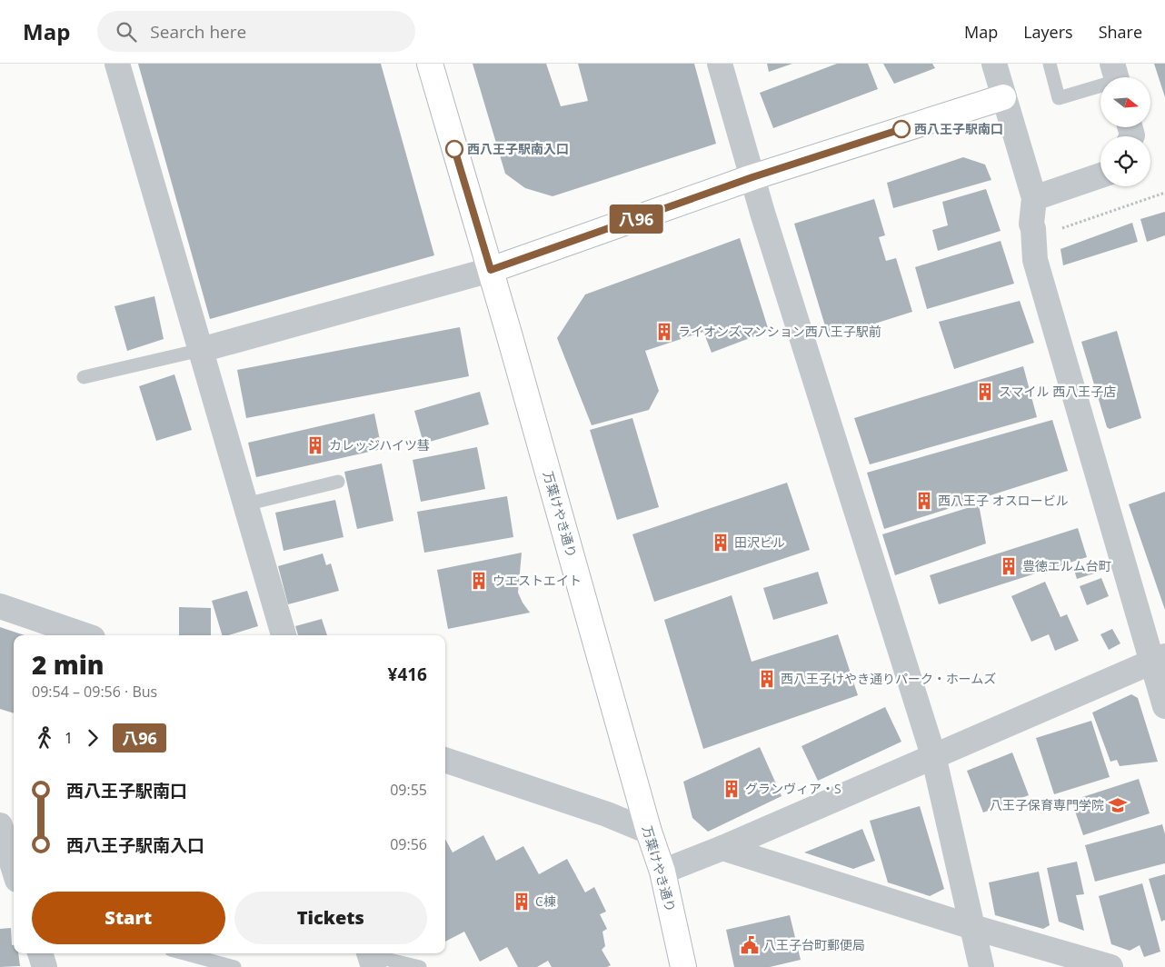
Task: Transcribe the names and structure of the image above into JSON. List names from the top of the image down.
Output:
{
  "streets": {
    "street": ["万葉けやき通り"]
  },
  "places": {
    "other": ["西八王子駅南口", "西八王子駅南入口"],
    "building": [
      "ライオンズマンション西八王子駅前",
      "スマイル 西八王子店",
      "カレッジハイツ彗",
      "西八王子 オスロービル",
      "田沢ビル",
      "豊徳エルム台町",
      "ウエストエイト",
      "西八王子けやき通りパーク・ホームズ",
      "グランヴィア・S",
      "C棟"
    ],
    "school or university": ["八王子保育専門学院"],
    "public building": ["八王子台町郵便局"]
  },
  "lines": ["bus line 八96"],
  "north": "right",
  "page": {
    "header": "Map",
    "search": "Search here",
    "nav": ["Map", "Layers", "Share"],
    "on_map": "八96",
    "heading": ["2 min", "09:54 – 09:56 · Bus", "¥416"],
    "legs": ["1", "八96"],
    "list": [
      {
        "name": "西八王子駅南口",
        "value": "09:55"
      },
      {
        "name": "西八王子駅南入口",
        "value": "09:56"
      }
    ],
    "buttons": ["Start", "Tickets"]
  }
}
